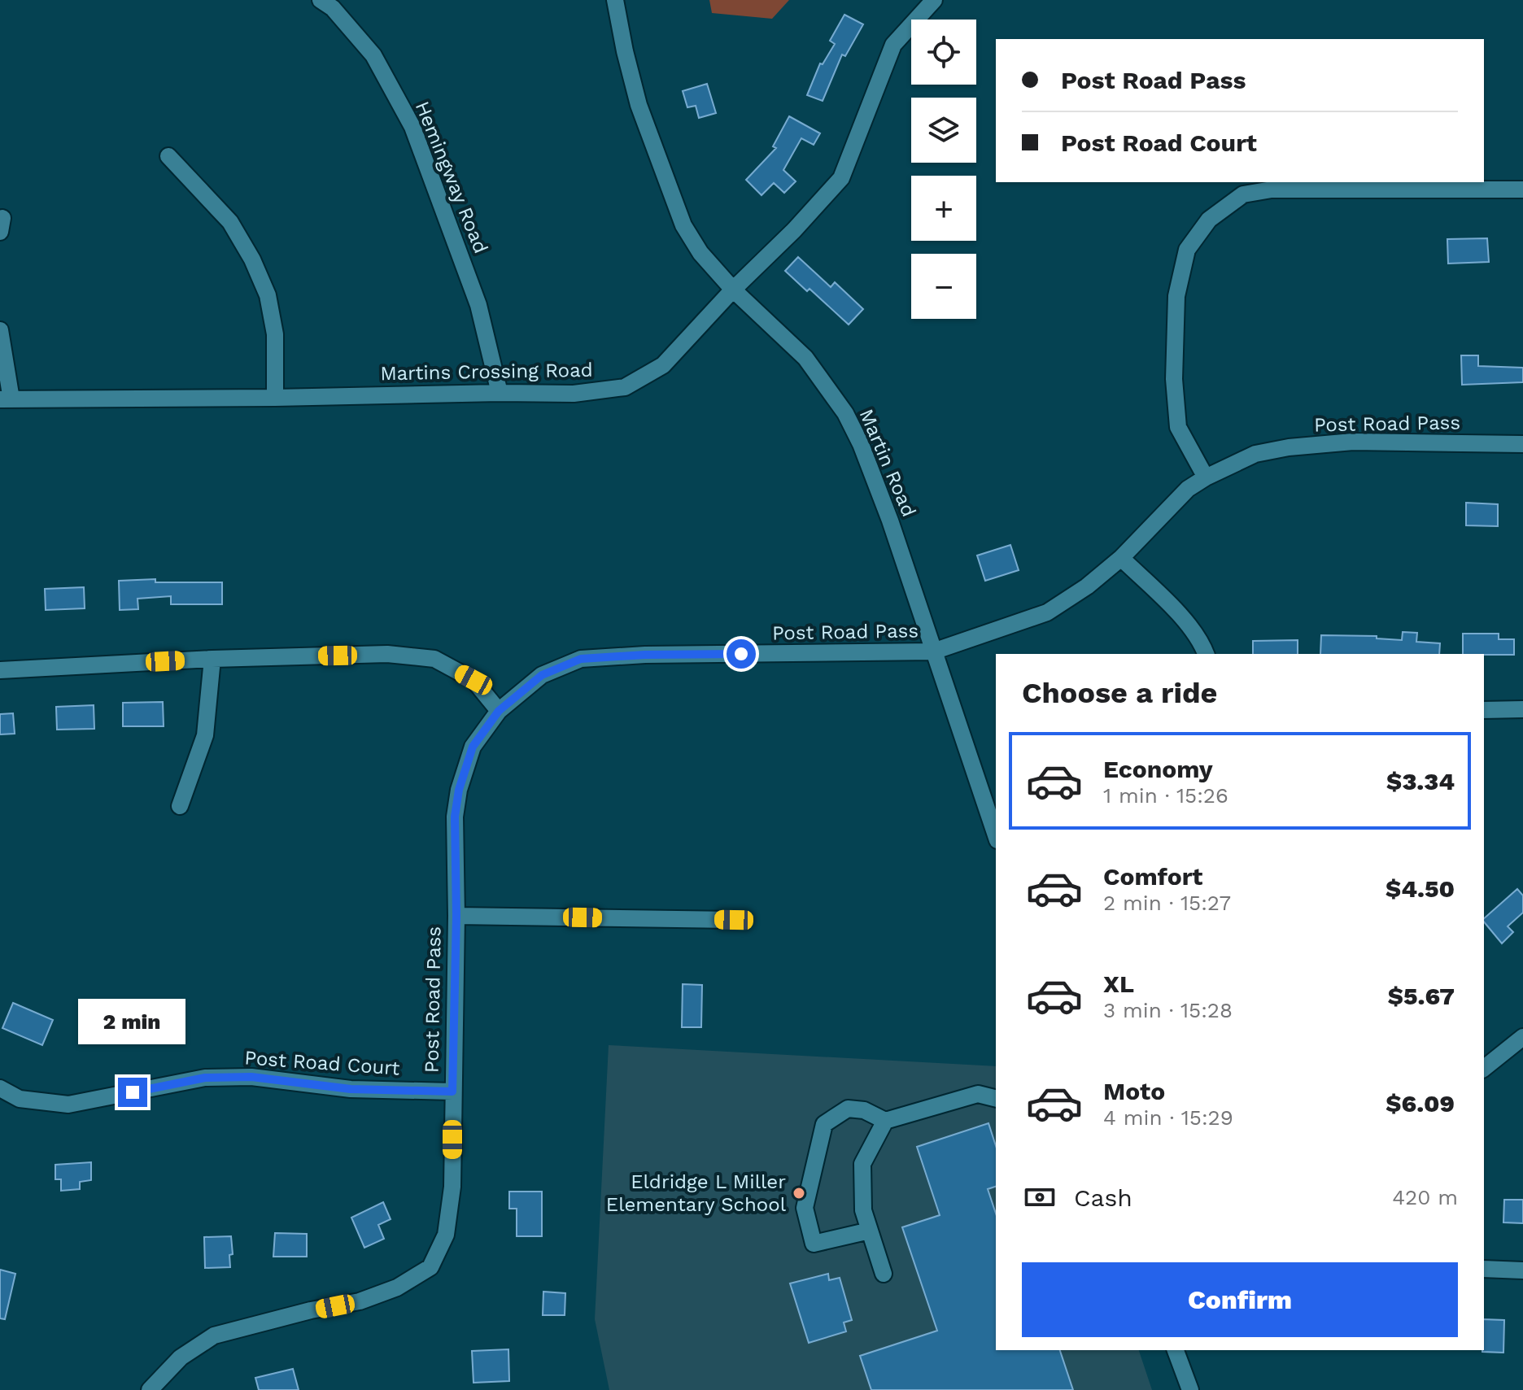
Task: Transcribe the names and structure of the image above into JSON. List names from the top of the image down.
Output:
{
  "streets": {
    "street": [
      "Hemingway Road",
      "Martins Crossing Road",
      "Post Road Pass",
      "Martin Road",
      "Post Road Court"
    ]
  },
  "crossings": [
    ["Hemingway Road", "Martins Crossing Road"],
    ["Martins Crossing Road", "Martin Road"],
    ["Post Road Pass", "Martin Road"],
    ["Post Road Pass", "Post Road Court"]
  ],
  "places": ["Eldridge L Miller Elementary School"],
  "page": {
    "map_buttons": ["+", "−"],
    "banner": ["Post Road Pass", "Post Road Court"],
    "heading": "Choose a ride",
    "list": [
      {
        "name": "Economy",
        "note": "1 min · 15:26",
        "value": "$3.34"
      },
      {
        "name": "Comfort",
        "note": "2 min · 15:27",
        "value": "$4.50"
      },
      {
        "name": "XL",
        "note": "3 min · 15:28",
        "value": "$5.67"
      },
      {
        "name": "Moto",
        "note": "4 min · 15:29",
        "value": "$6.09"
      }
    ],
    "bubble": "2 min",
    "pay": ["Cash", "420 m"],
    "buttons": "Confirm"
  }
}
